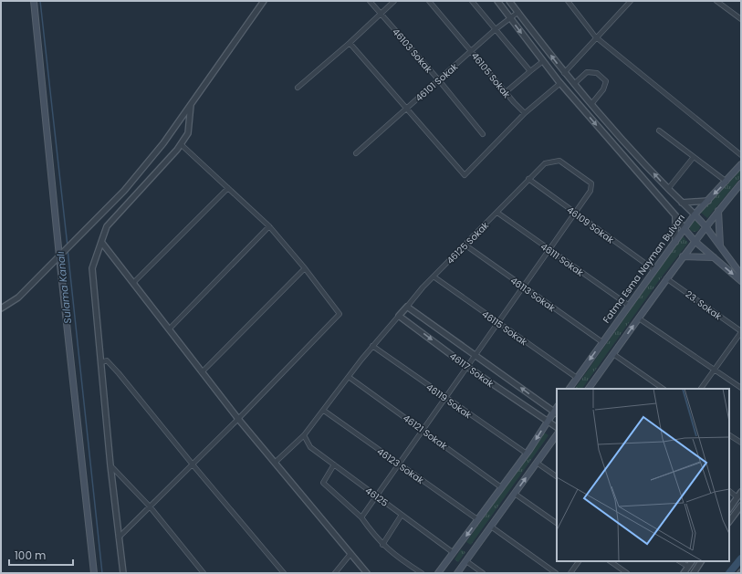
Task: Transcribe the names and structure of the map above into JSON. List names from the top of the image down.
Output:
{
  "streets": {
    "main road": ["Fatma Esma Nayman Bulvarı"],
    "street": [
      "46103 Sokak",
      "46105 Sokak",
      "46101 Sokak",
      "46109 Sokak",
      "46125 Sokak",
      "46111 Sokak",
      "46113 Sokak",
      "23. Sokak",
      "46115 Sokak",
      "46117 Sokak",
      "46119 Sokak",
      "46121 Sokak",
      "46123 Sokak",
      "46125"
    ]
  },
  "crossings": [
    ["46103 Sokak", "46101 Sokak"],
    ["46105 Sokak", "46101 Sokak"],
    ["46109 Sokak", "46125 Sokak"],
    ["46109 Sokak", "Fatma Esma Nayman Bulvarı"],
    ["46125 Sokak", "46111 Sokak"],
    ["46125 Sokak", "46113 Sokak"],
    ["46125 Sokak", "46115 Sokak"],
    ["46125 Sokak", "46117 Sokak"],
    ["46111 Sokak", "Fatma Esma Nayman Bulvarı"],
    ["Fatma Esma Nayman Bulvarı", "46113 Sokak"],
    ["Fatma Esma Nayman Bulvarı", "46115 Sokak"]
  ],
  "water": ["Sulama Kanalı"],
  "scale_bar": "100 m"
}
